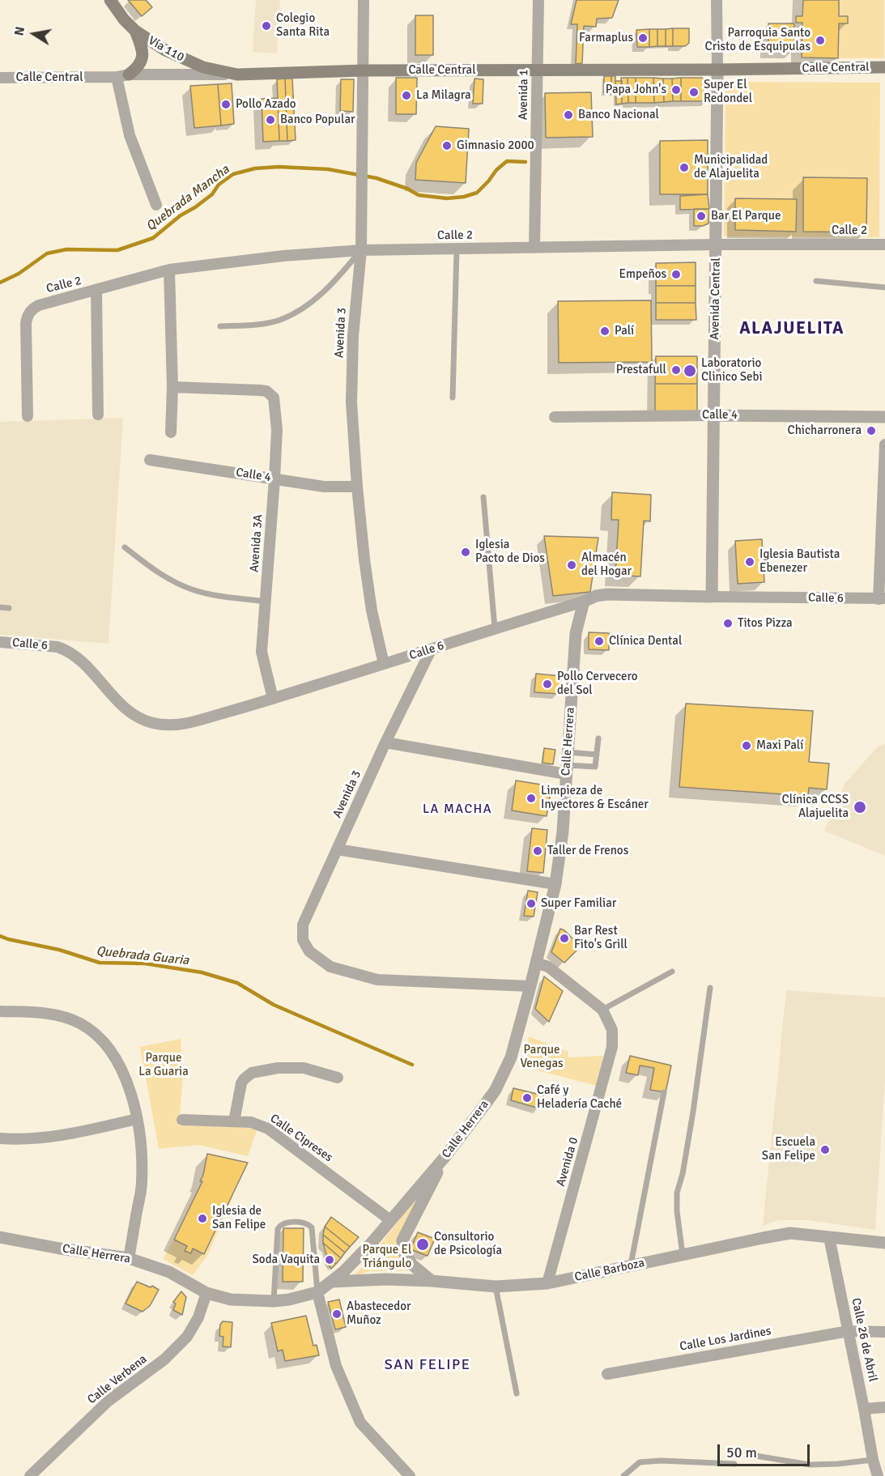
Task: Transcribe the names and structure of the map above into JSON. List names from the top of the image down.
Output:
{
  "streets": {
    "main road": ["Vía 110", "Calle Central"],
    "street": [
      "Avenida 1",
      "Calle 2",
      "Avenida Central",
      "Avenida 3",
      "Calle 4",
      "Avenida 3A",
      "Calle 6",
      "Calle Herrera",
      "Calle Cipreses",
      "Avenida 0",
      "Calle Barboza",
      "Calle Los Jardines",
      "Calle 26 de Abril",
      "Calle Verbena"
    ]
  },
  "crossings": [
    ["Vía 110", "Calle Central"],
    ["Calle Central", "Avenida 1"],
    ["Calle Central", "Avenida Central"],
    ["Calle Central", "Avenida 3"],
    ["Avenida 1", "Calle 2"],
    ["Calle 2", "Avenida Central"],
    ["Calle 2", "Avenida 3"],
    ["Avenida Central", "Calle 4"],
    ["Avenida Central", "Calle 6"],
    ["Avenida 3", "Calle 4"],
    ["Avenida 3", "Calle 6"],
    ["Avenida 3", "Calle Herrera"],
    ["Calle 4", "Avenida 3A"],
    ["Avenida 3A", "Calle 6"],
    ["Calle 6", "Calle Herrera"],
    ["Calle Herrera", "Calle Cipreses"],
    ["Calle Herrera", "Calle Barboza"],
    ["Calle Herrera", "Calle Verbena"],
    ["Avenida 0", "Calle Barboza"],
    ["Calle Barboza", "Calle 26 de Abril"],
    ["Calle Los Jardines", "Calle 26 de Abril"]
  ],
  "districts": ["ALAJUELITA", "LA MACHA", "SAN FELIPE"],
  "water": ["Quebrada Mancha", "Quebrada Guaria"],
  "parks": ["Parque Venegas", "Parque La Guaria", "Parque El Triángulo"],
  "places": [
    "Colegio Santa Rita",
    "Farmaplus",
    "Parroquia Santo Cristo de Esquipulas",
    "Papa John's",
    "Super El Redondel",
    "La Milagra",
    "Pollo Azado",
    "Banco Nacional",
    "Banco Popular",
    "Gimnasio 2000",
    "Municipalidad de Alajuelita",
    "Bar El Parque",
    "Empeños",
    "Palí",
    "Prestafull",
    "Laboratorio Clinico Sebi",
    "Chicharronera",
    "Iglesia Pacto de Dios",
    "Iglesia Bautista Ebenezer",
    "Almacén del Hogar",
    "Titos Pizza",
    "Clínica Dental",
    "Pollo Cervecero del Sol",
    "Maxi Palí",
    "Limpieza de Inyectores & Escáner",
    "Clínica CCSS Alajuelita",
    "Taller de Frenos",
    "Super Familiar",
    "Bar Rest Fito's Grill",
    "Café y Heladería Caché",
    "Escuela San Felipe",
    "Iglesia de San Felipe",
    "Consultorio de Psicología",
    "Soda Vaquita",
    "Abastecedor Muñoz"
  ],
  "scale_bar": "50 m",
  "north": "left"
}
